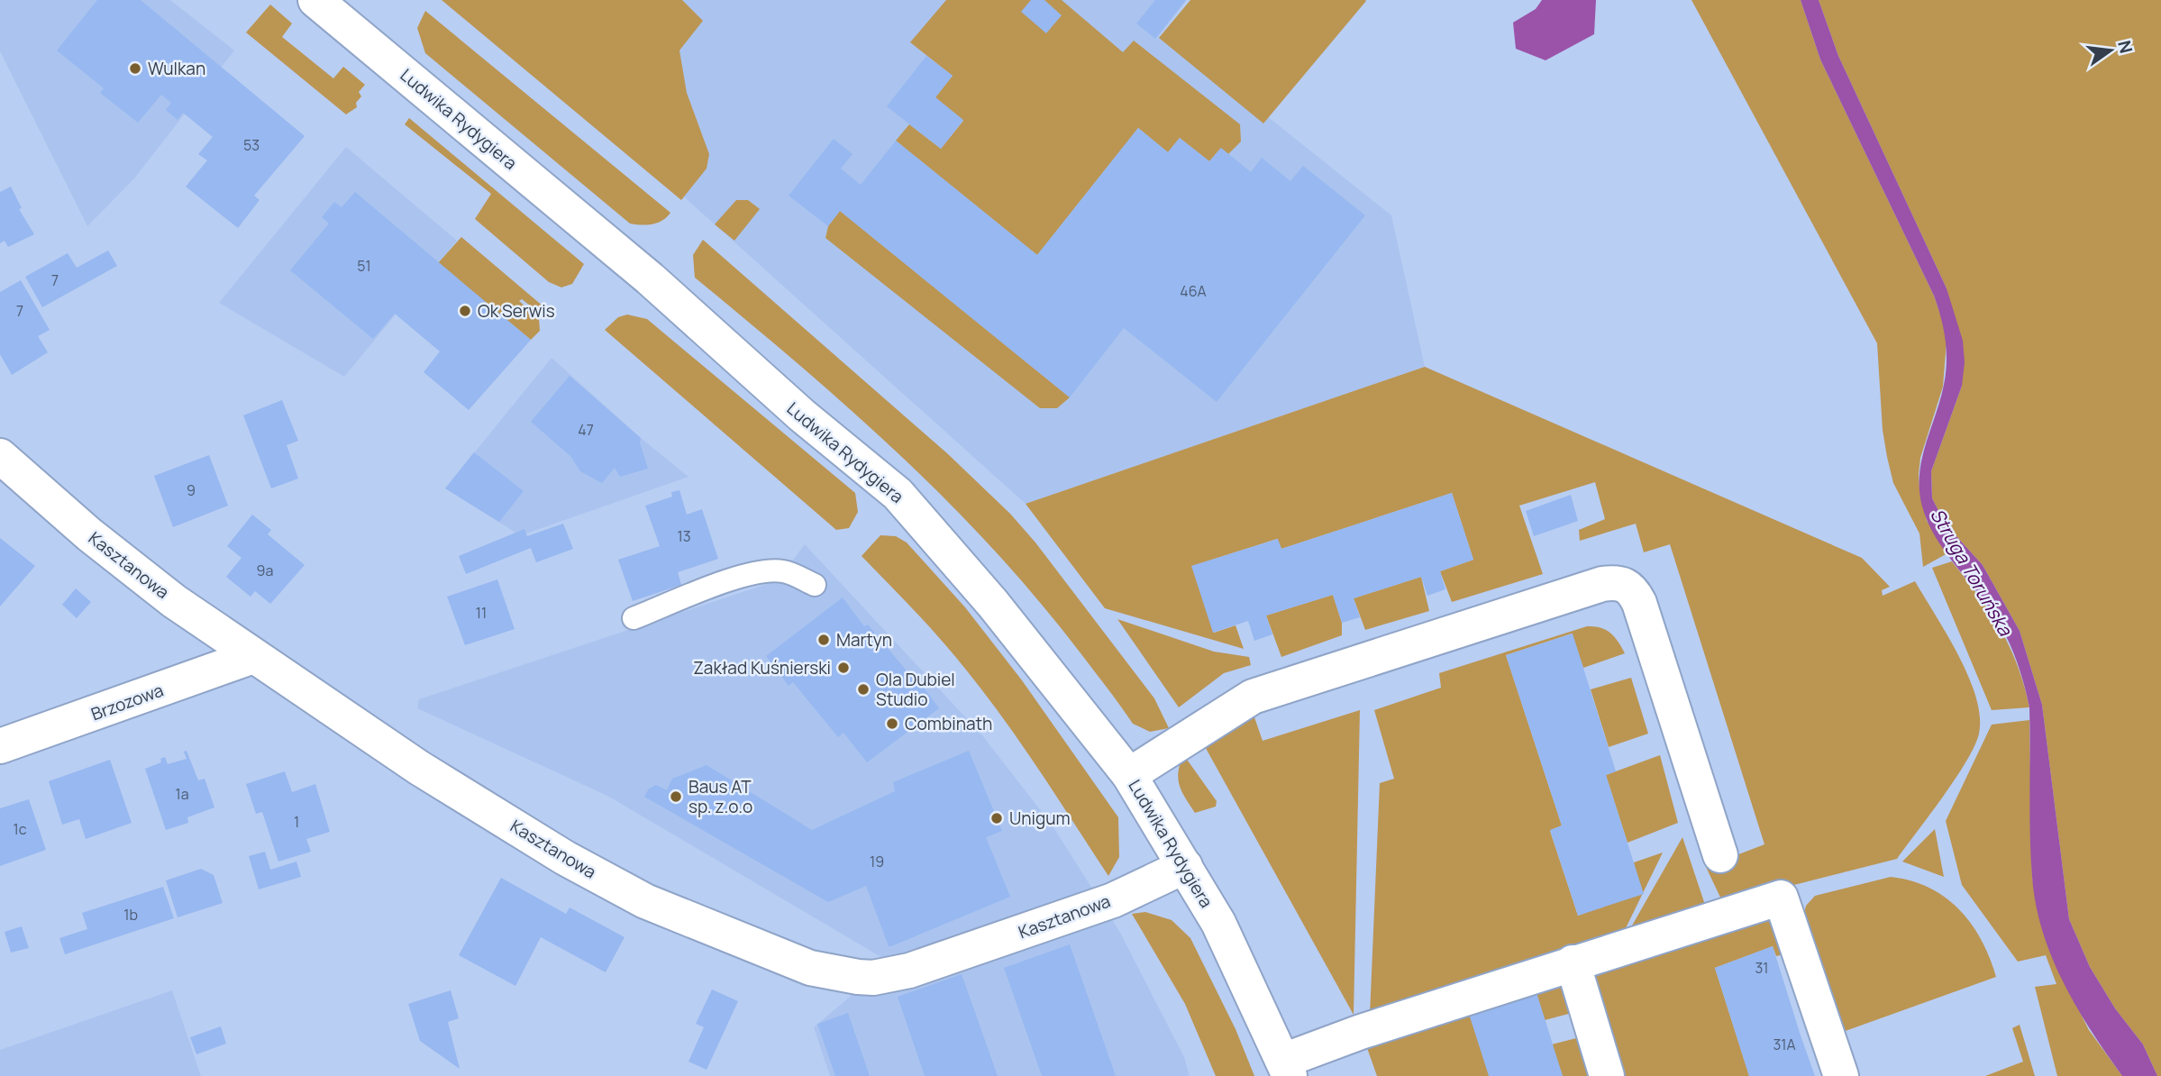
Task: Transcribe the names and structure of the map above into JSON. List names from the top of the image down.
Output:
{
  "streets": {
    "street": ["Ludwika Rydygiera", "Kasztanowa", "Brzozowa"]
  },
  "crossings": [
    ["Ludwika Rydygiera", "Kasztanowa"],
    ["Kasztanowa", "Brzozowa"]
  ],
  "water": ["Struga Toruńska"],
  "places": [
    "Wulkan",
    "Ok Serwis",
    "Martyn",
    "Zakład Kuśnierski",
    "Ola Dubiel Studio",
    "Combinath",
    "Baus AT sp. z.o.o",
    "Unigum"
  ],
  "house_numbers": [
    "53",
    "51",
    "7",
    "46A",
    "7",
    "47",
    "9",
    "13",
    "9a",
    "11",
    "1a",
    "1",
    "1c",
    "19",
    "1b",
    "31",
    "31A"
  ],
  "north": "right"
}
